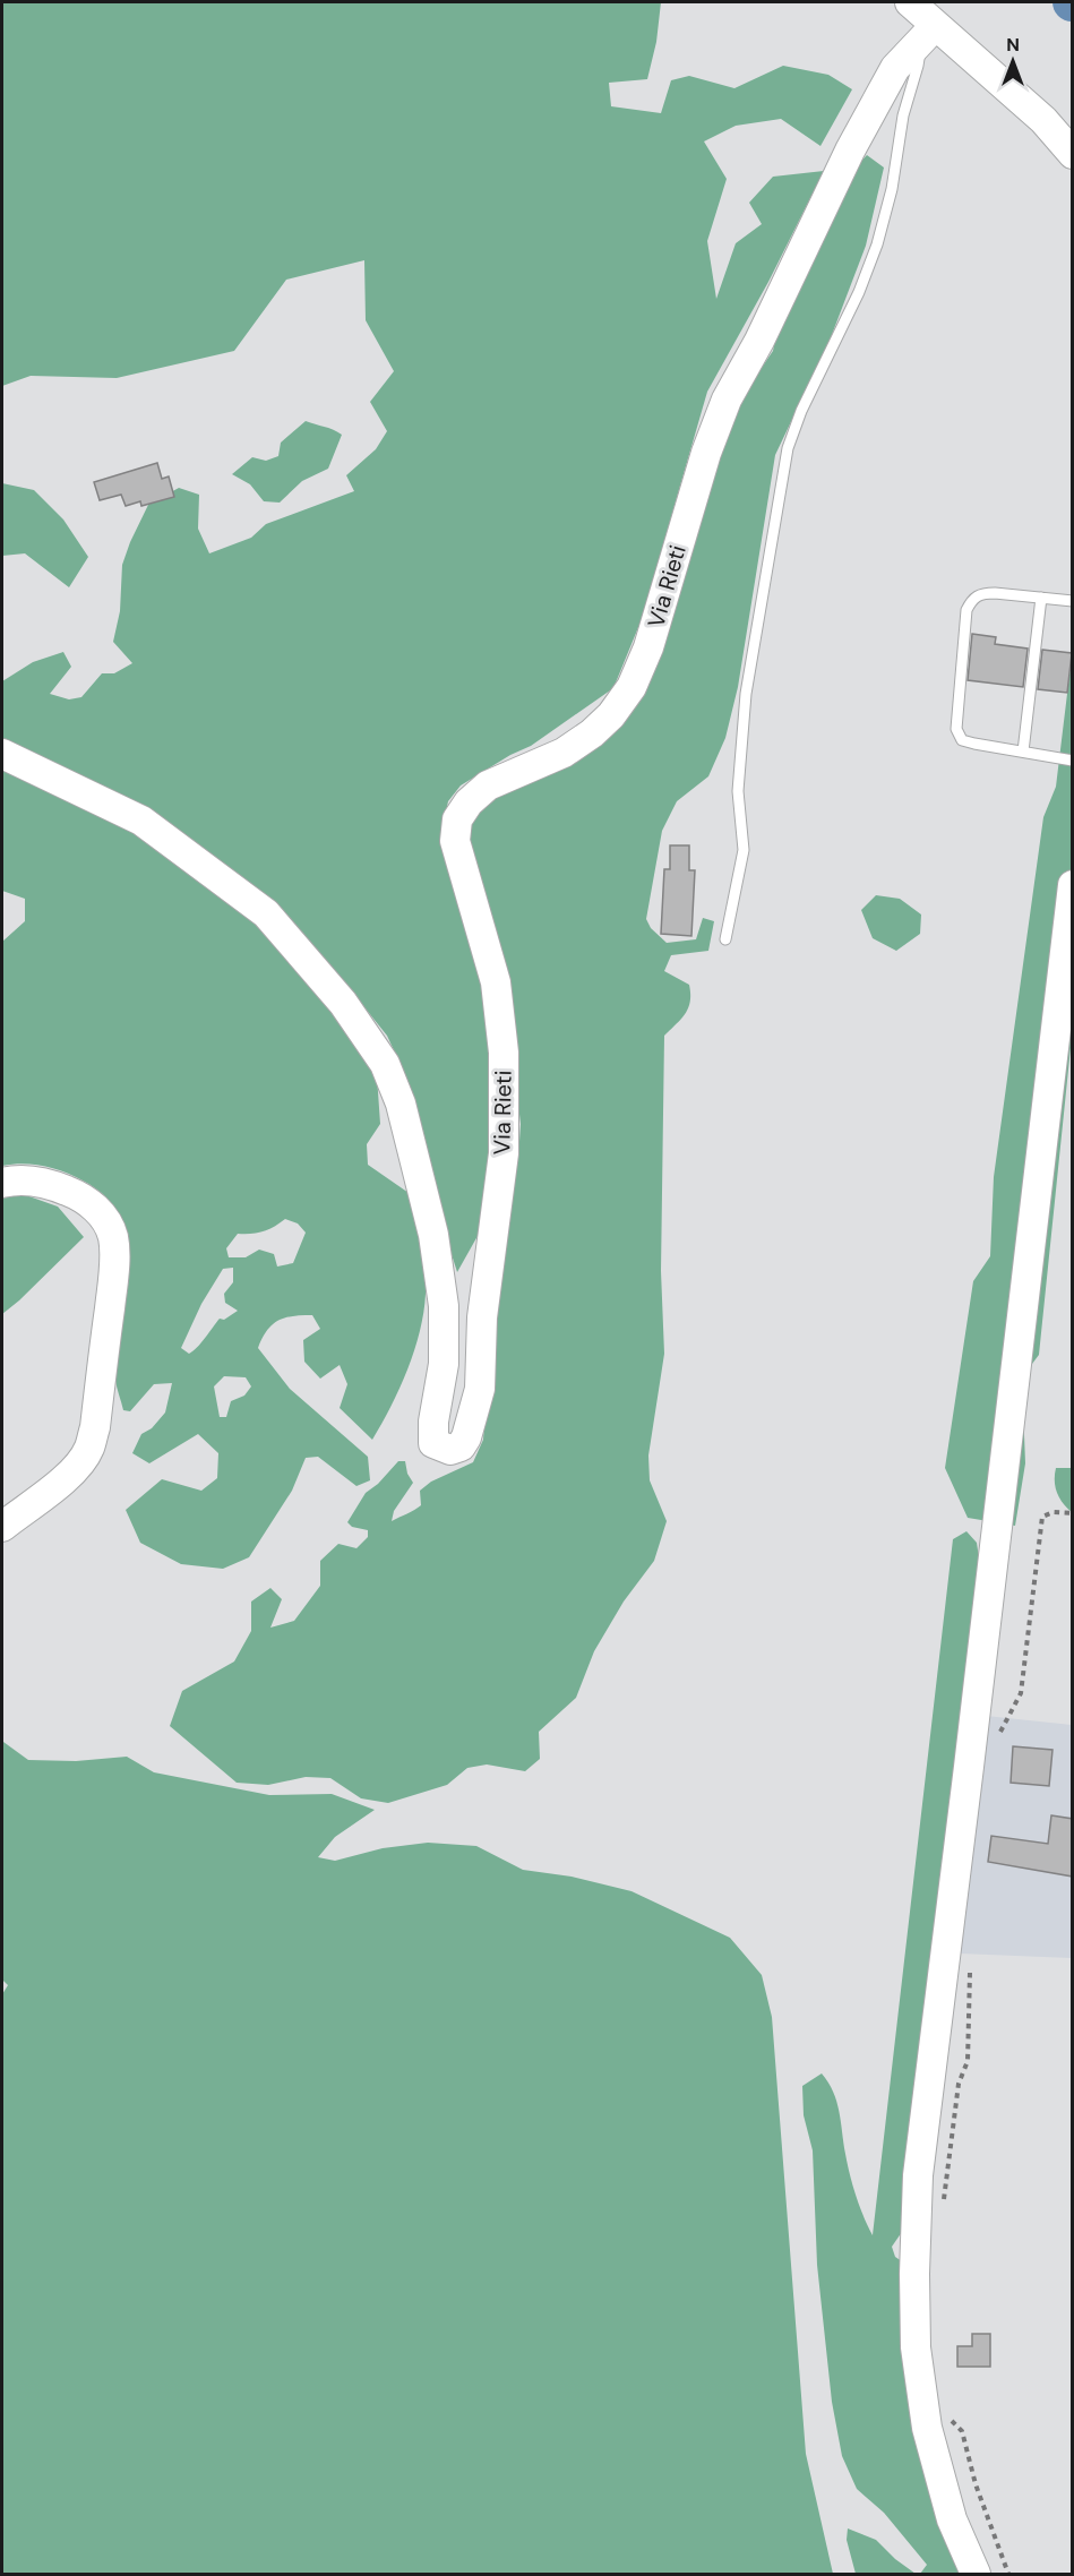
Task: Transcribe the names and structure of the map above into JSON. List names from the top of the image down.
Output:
{
  "streets": {
    "street": ["Via Rieti"]
  },
  "north": "top"
}
